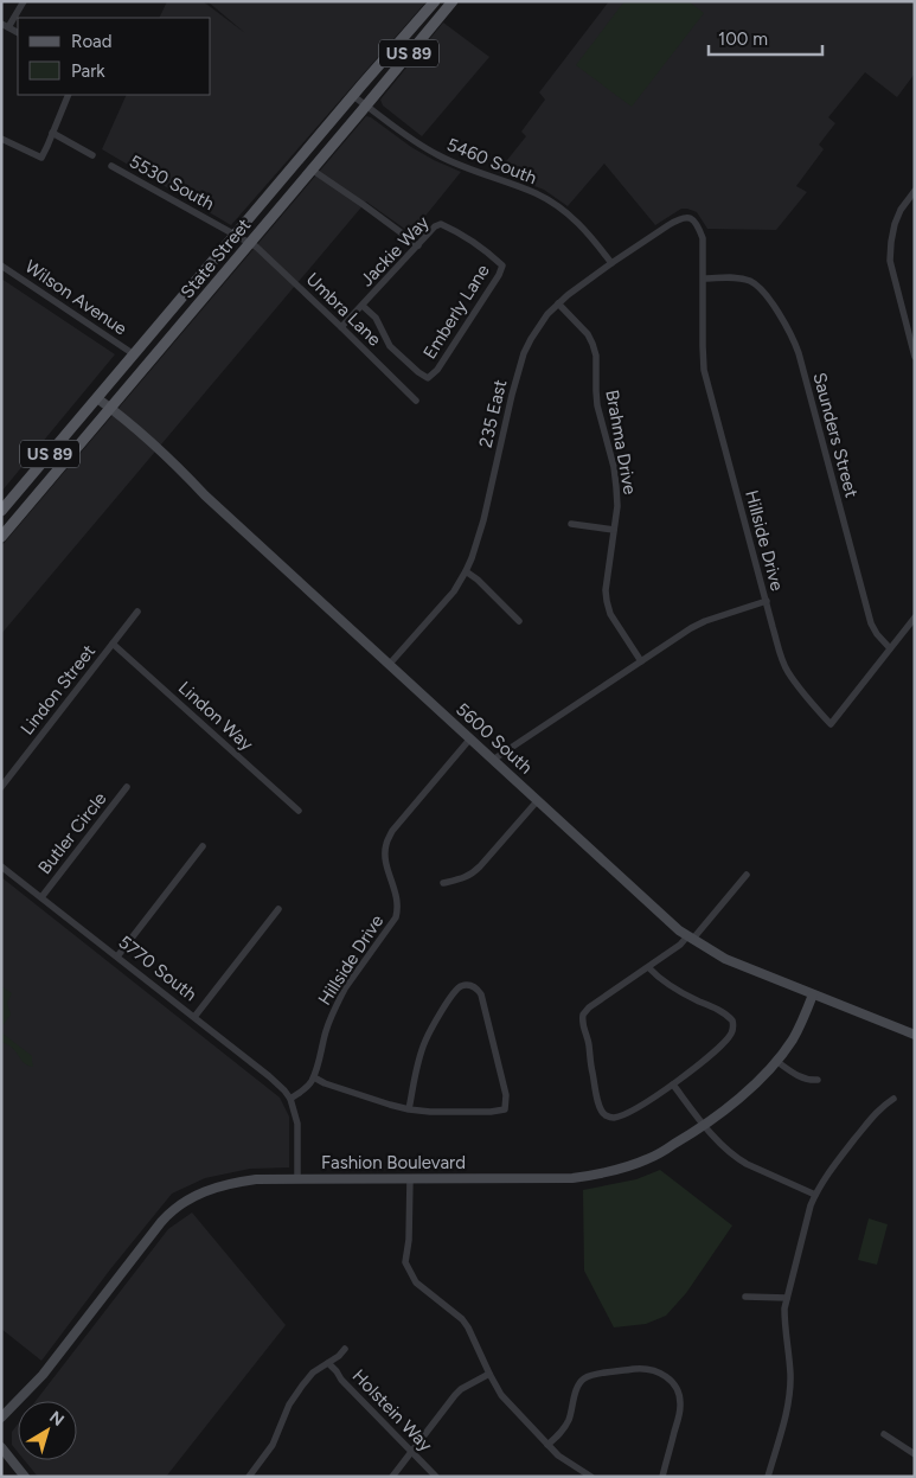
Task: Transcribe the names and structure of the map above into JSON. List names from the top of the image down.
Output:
{
  "streets": {
    "main road": ["US 89", "State Street"],
    "street": [
      "5460 South",
      "5530 South",
      "Jackie Way",
      "Wilson Avenue",
      "Umbra Lane",
      "Emberly Lane",
      "235 East",
      "Saunders Street",
      "Brahma Drive",
      "Hillside Drive",
      "Lindon Street",
      "Lindon Way",
      "5600 South",
      "Butler Circle",
      "5770 South",
      "Fashion Boulevard",
      "Holstein Way"
    ]
  },
  "crossings": [
    ["5460 South", "State Street"],
    ["5460 South", "235 East"],
    ["5530 South", "State Street"],
    ["5530 South", "Umbra Lane"],
    ["Jackie Way", "Umbra Lane"],
    ["Jackie Way", "Emberly Lane"],
    ["State Street", "Wilson Avenue"],
    ["State Street", "Umbra Lane"],
    ["State Street", "5600 South"],
    ["235 East", "Brahma Drive"],
    ["235 East", "Hillside Drive"],
    ["235 East", "5600 South"],
    ["Saunders Street", "Hillside Drive"],
    ["Brahma Drive", "Hillside Drive"],
    ["Hillside Drive", "5600 South"],
    ["Lindon Street", "Lindon Way"],
    ["5600 South", "Fashion Boulevard"],
    ["Butler Circle", "5770 South"]
  ],
  "legend": ["Road", "Park"],
  "scale_bar": "100 m",
  "north": "top right"
}
